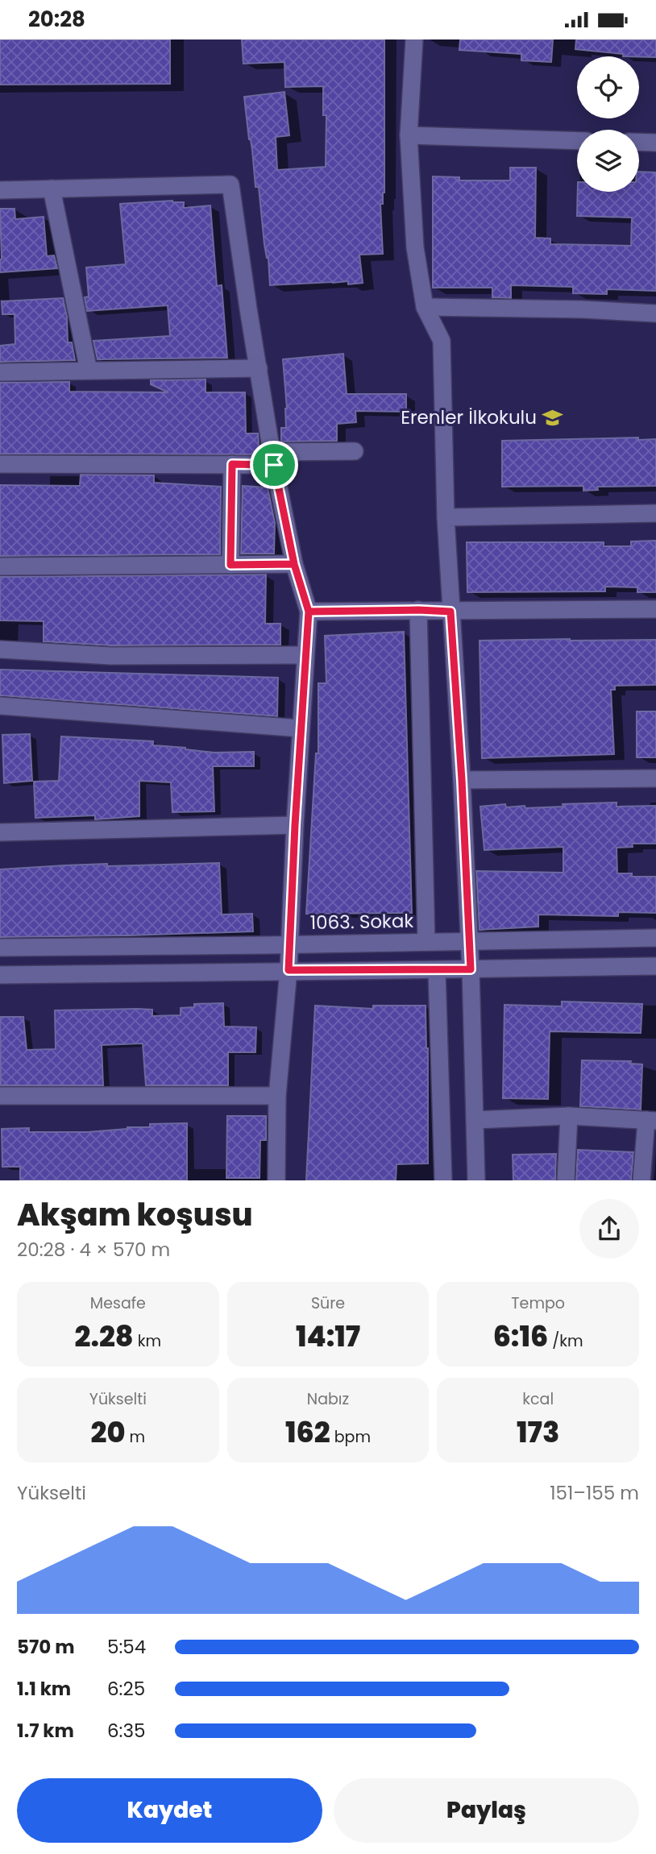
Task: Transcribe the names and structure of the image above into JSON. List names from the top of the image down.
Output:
{
  "streets": {
    "street": ["1063. Sokak"]
  },
  "places": {
    "school or university": ["Erenler İlkokulu"]
  },
  "page": {
    "status": "20:28",
    "heading": ["Akşam koşusu", "20:28 · 4 × 570 m"],
    "stats": [
      ["Mesafe", "2.28 km"],
      ["Süre", "14:17"],
      ["Tempo", "6:16 /km"],
      ["Yükselti", "20 m"],
      ["Nabız", "162 bpm"],
      ["kcal", "173"]
    ],
    "chart": ["Yükselti", "151–155 m"],
    "list": [
      {
        "name": "570 m",
        "note": "5:54"
      },
      {
        "name": "1.1 km",
        "note": "6:25"
      },
      {
        "name": "1.7 km",
        "note": "6:35"
      }
    ],
    "buttons": ["Kaydet", "Paylaş"]
  }
}
